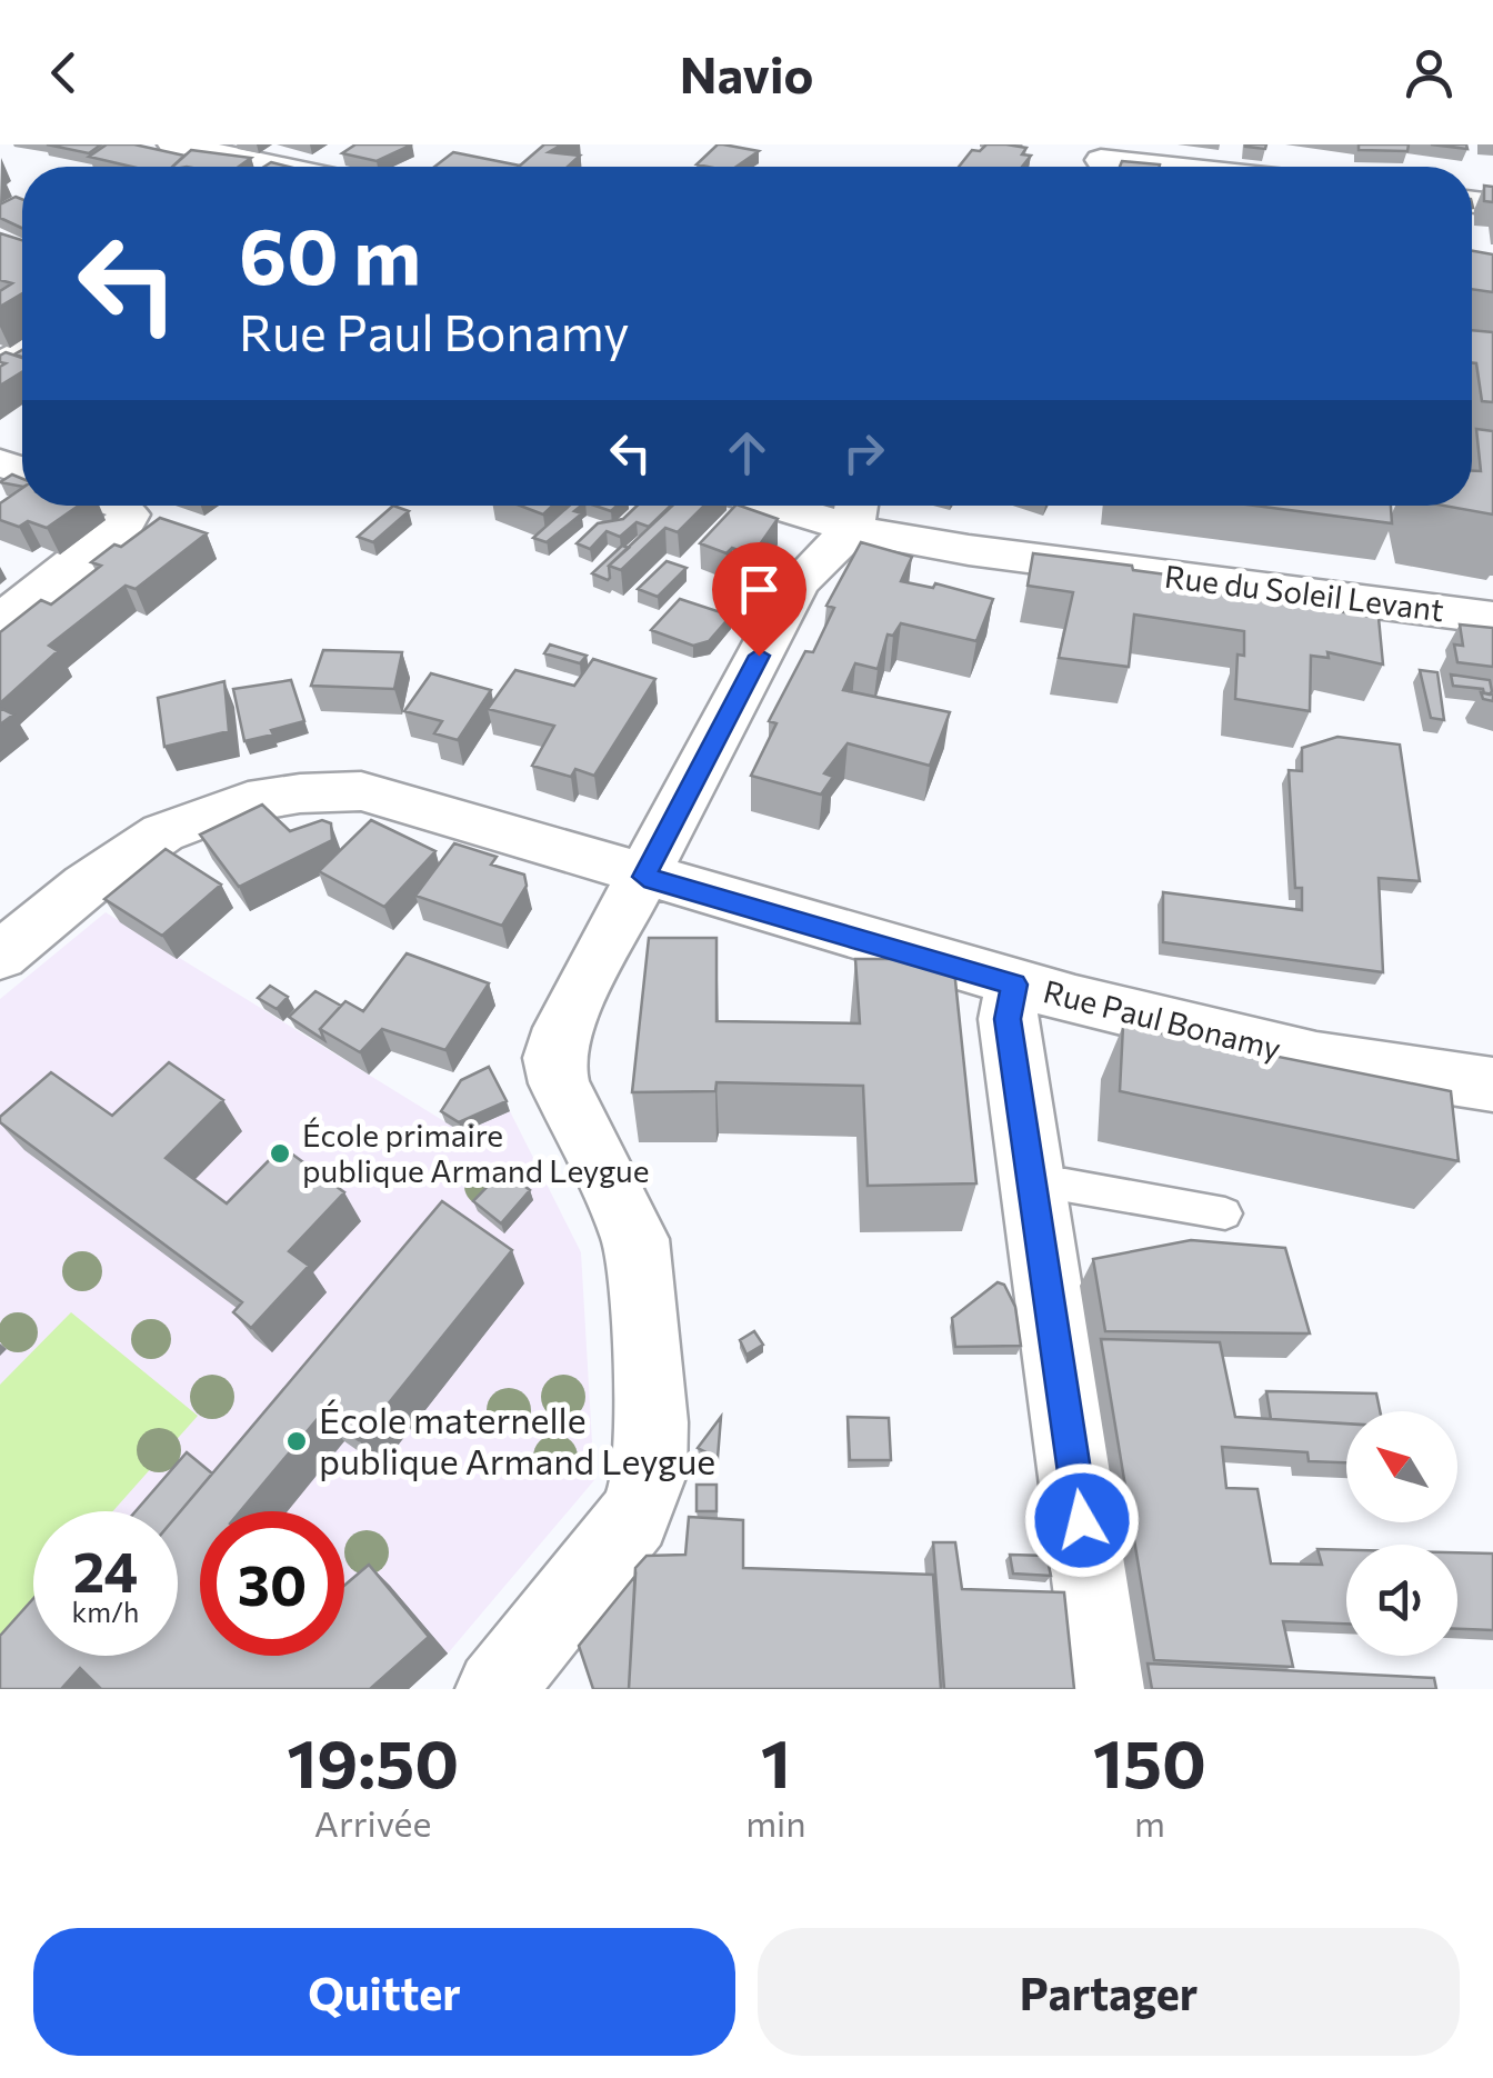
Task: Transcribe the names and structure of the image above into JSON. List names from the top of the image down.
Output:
{
  "streets": {
    "street": ["Rue du Soleil Levant", "Rue Paul Bonamy"]
  },
  "places": ["École primaire publique Armand Leygue", "École maternelle publique Armand Leygue"],
  "north": "top left",
  "page": {
    "header": "Navio",
    "turn": ["60 m", "Rue Paul Bonamy"],
    "speed": "24 km/h",
    "limit": "30",
    "eta": [
      "19:50",
      "Arrivée",
      "1",
      "min",
      "150",
      "m"
    ],
    "buttons": ["Quitter", "Partager"]
  }
}
